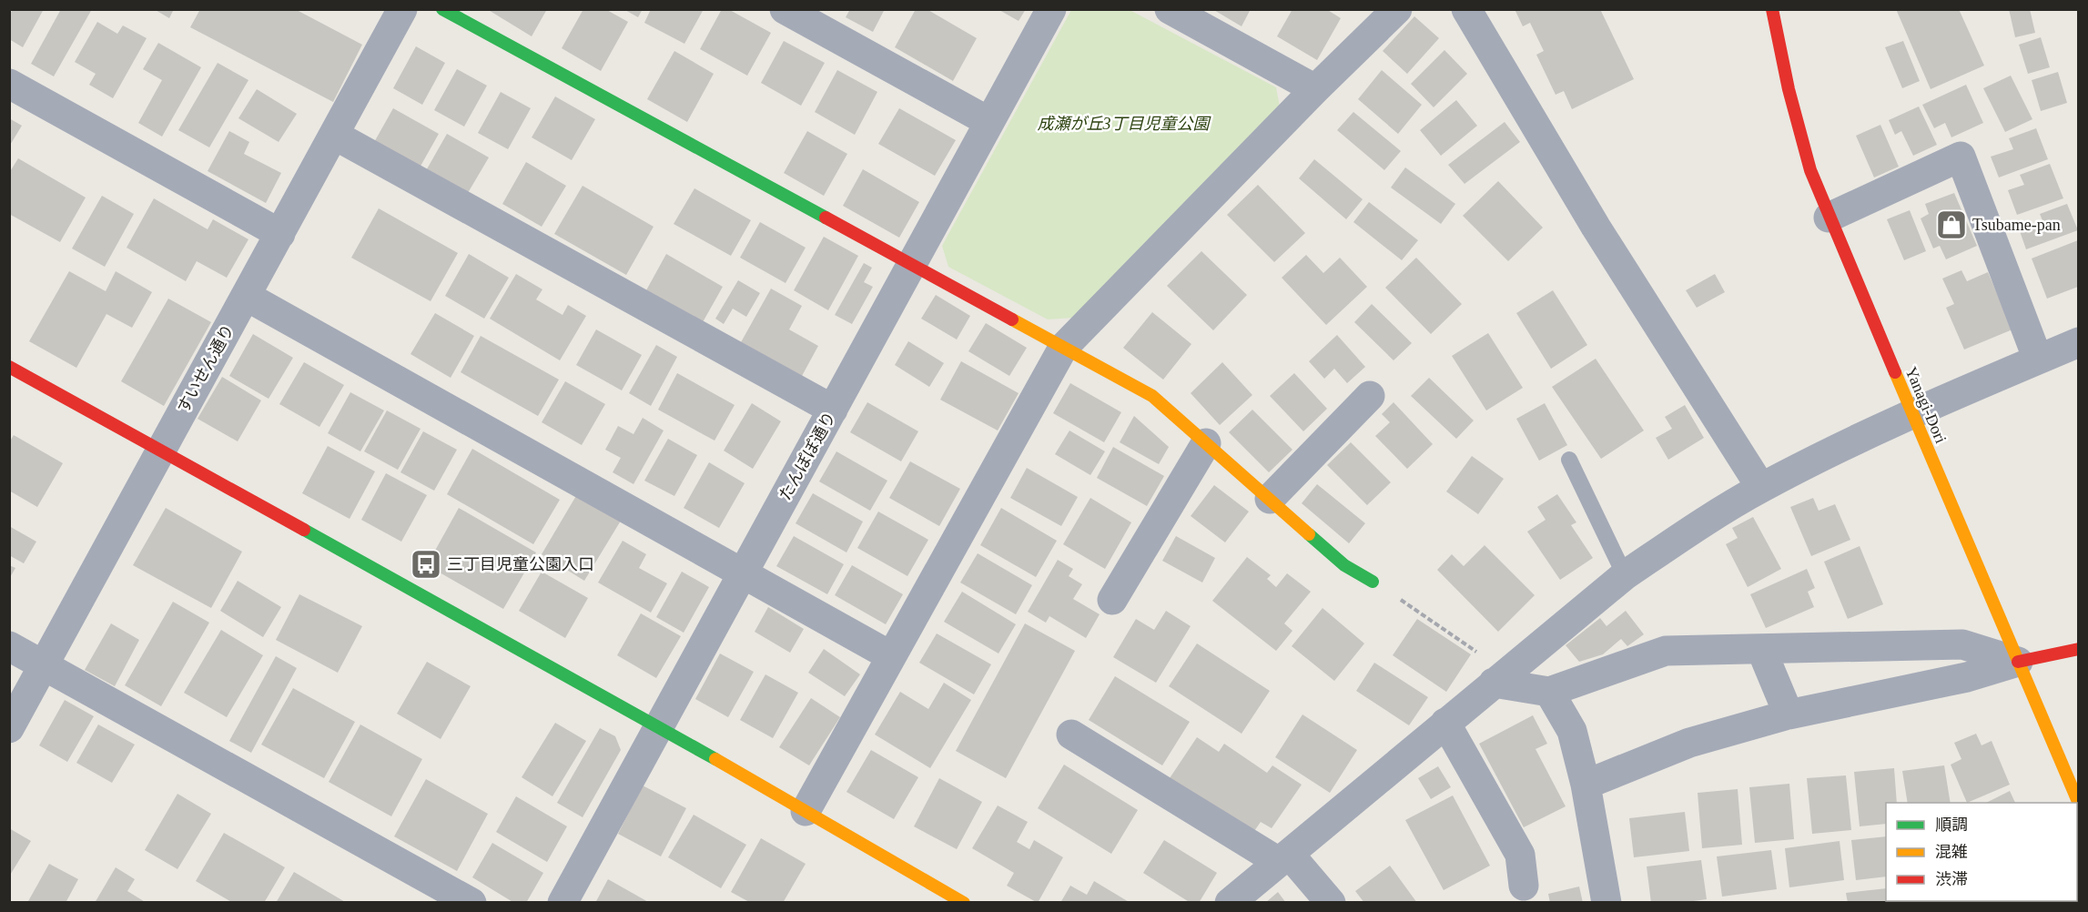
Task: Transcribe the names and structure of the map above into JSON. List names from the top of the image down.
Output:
{
  "streets": {
    "street": ["すいせん通り", "Yanagi-Dori", "たんぽぽ通り"]
  },
  "parks": ["成瀬が丘3丁目児童公園"],
  "places": {
    "shop": ["Tsubame-pan"],
    "bus stop": ["三丁目児童公園入口"]
  },
  "legend": ["順調", "混雑", "渋滞"]
}
